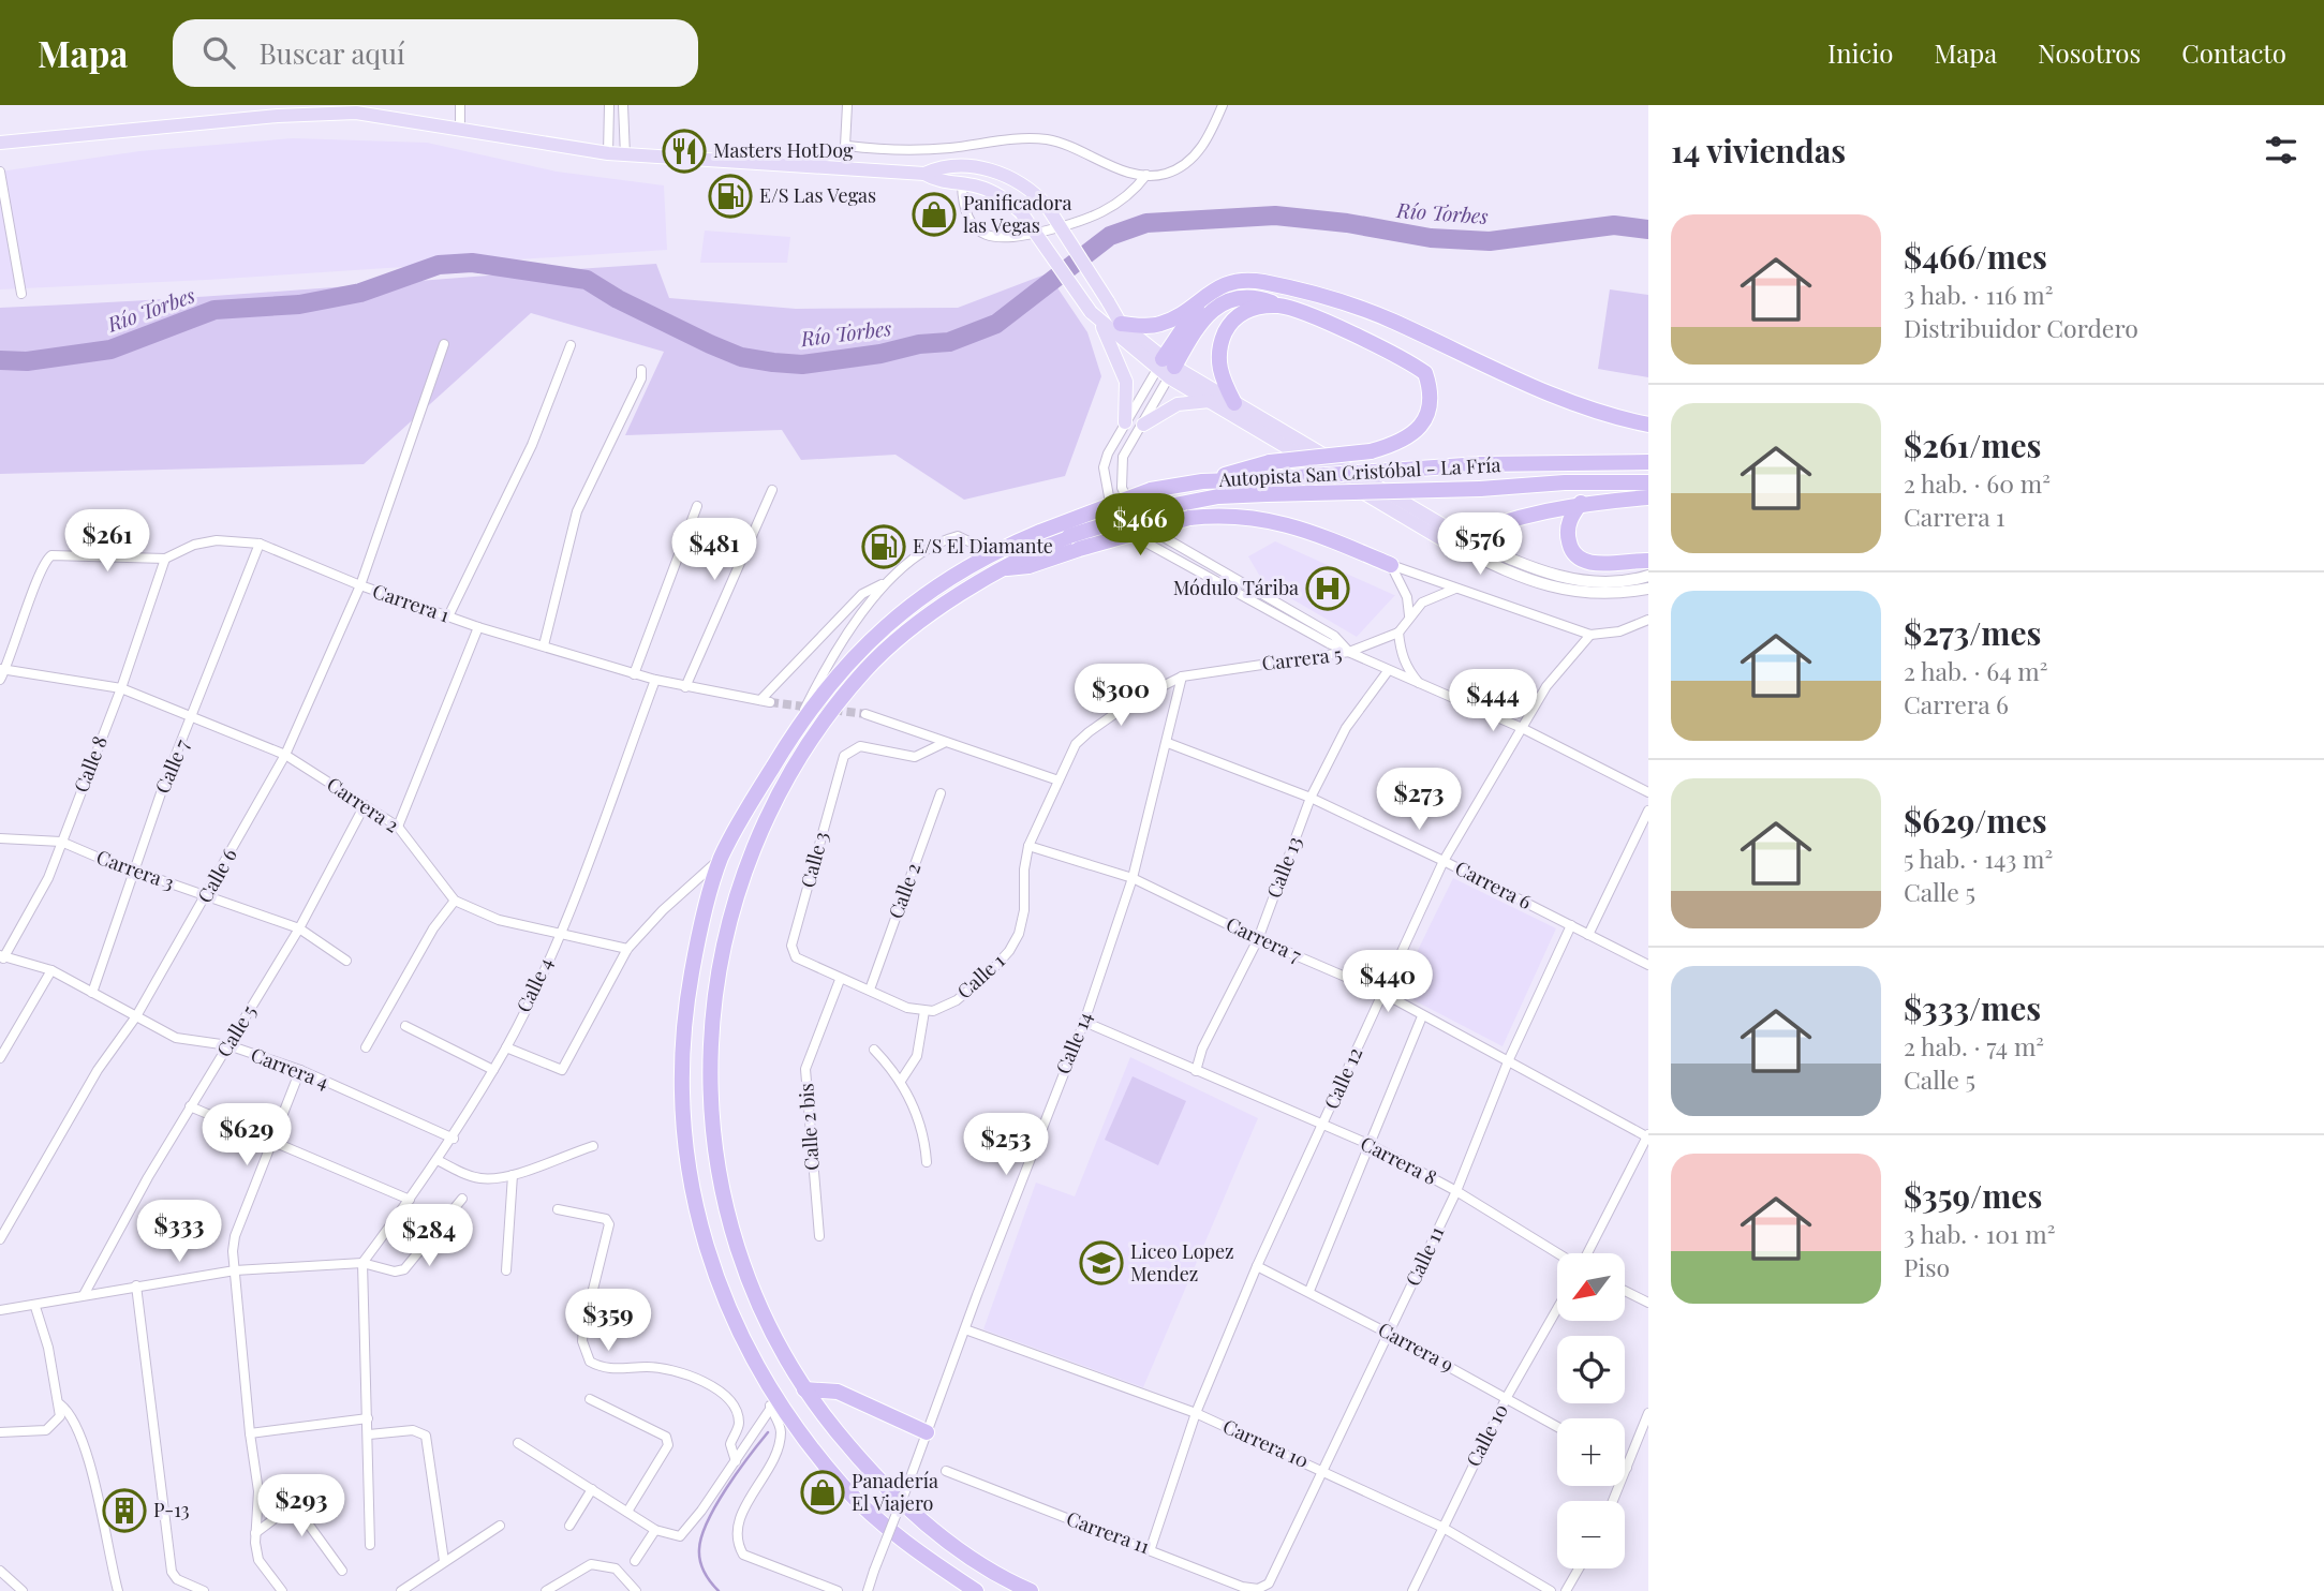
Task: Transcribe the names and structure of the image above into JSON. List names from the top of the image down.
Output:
{
  "streets": {
    "highway": ["Autopista San Cristóbal - La Fría"],
    "street": [
      "Carrera 1",
      "Carrera 5",
      "Calle 8",
      "Calle 7",
      "Carrera 2",
      "Calle 3",
      "Calle 13",
      "Carrera 3",
      "Calle 6",
      "Carrera 6",
      "Calle 2",
      "Carrera 7",
      "Calle 1",
      "Calle 4",
      "Calle 5",
      "Calle 14",
      "Carrera 4",
      "Calle 12",
      "Calle 2 bis",
      "Carrera 8",
      "Calle 11",
      "Carrera 9",
      "Calle 10",
      "Carrera 10",
      "Carrera 11"
    ]
  },
  "crossings": [
    ["Carrera 1", "Calle 8"],
    ["Carrera 1", "Calle 7"],
    ["Carrera 1", "Carrera 2"],
    ["Carrera 1", "Calle 6"],
    ["Carrera 1", "Calle 4"],
    ["Carrera 5", "Calle 13"],
    ["Carrera 5", "Calle 1"],
    ["Carrera 5", "Calle 14"],
    ["Carrera 5", "Calle 12"],
    ["Calle 8", "Carrera 2"],
    ["Calle 8", "Carrera 3"],
    ["Calle 8", "Carrera 4"],
    ["Calle 7", "Carrera 2"],
    ["Calle 7", "Carrera 3"],
    ["Calle 7", "Carrera 4"],
    ["Carrera 2", "Calle 6"],
    ["Carrera 2", "Calle 4"],
    ["Carrera 2", "Calle 5"],
    ["Calle 3", "Calle 2"],
    ["Calle 3", "Calle 2 bis"],
    ["Calle 13", "Carrera 6"],
    ["Calle 13", "Carrera 7"],
    ["Calle 13", "Carrera 8"],
    ["Carrera 3", "Calle 6"],
    ["Carrera 3", "Calle 5"],
    ["Calle 6", "Carrera 4"],
    ["Carrera 6", "Calle 14"],
    ["Carrera 6", "Calle 12"],
    ["Carrera 6", "Calle 11"],
    ["Carrera 7", "Calle 1"],
    ["Carrera 7", "Calle 14"],
    ["Carrera 7", "Calle 12"],
    ["Carrera 7", "Calle 11"],
    ["Calle 4", "Carrera 4"],
    ["Calle 5", "Carrera 4"],
    ["Calle 14", "Carrera 8"],
    ["Calle 14", "Carrera 10"],
    ["Calle 12", "Carrera 8"],
    ["Calle 12", "Carrera 9"],
    ["Calle 12", "Carrera 10"],
    ["Calle 12", "Carrera 11"],
    ["Carrera 8", "Calle 11"],
    ["Calle 11", "Carrera 9"],
    ["Calle 11", "Carrera 10"],
    ["Calle 11", "Carrera 11"],
    ["Carrera 9", "Calle 10"],
    ["Calle 10", "Carrera 10"]
  ],
  "water": ["Río Torbes"],
  "places": {
    "restaurant": ["Masters HotDog"],
    "fuel station": ["E/S Las Vegas", "E/S El Diamante"],
    "shop": ["Panificadora las Vegas", "Panadería El Viajero"],
    "hospital": ["Módulo Táriba"],
    "school or university": ["Liceo Lopez Mendez"],
    "building": ["P-13"]
  },
  "north": "bottom left",
  "page": {
    "header": "Mapa",
    "search": "Buscar aquí",
    "nav": [
      "Inicio",
      "Mapa",
      "Nosotros",
      "Contacto"
    ],
    "heading": "14 viviendas",
    "list": [
      {
        "name": "$466/mes",
        "note": "3 hab. · 116 m² · Distribuidor Cordero"
      },
      {
        "name": "$261/mes",
        "note": "2 hab. · 60 m² · Carrera 1"
      },
      {
        "name": "$273/mes",
        "note": "2 hab. · 64 m² · Carrera 6"
      },
      {
        "name": "$629/mes",
        "note": "5 hab. · 143 m² · Calle 5"
      },
      {
        "name": "$333/mes",
        "note": "2 hab. · 74 m² · Calle 5"
      },
      {
        "name": "$359/mes",
        "note": "3 hab. · 101 m² · Piso"
      }
    ],
    "price": [
      "$466",
      "$261",
      "$576",
      "$481",
      "$300",
      "$444",
      "$273",
      "$440",
      "$629",
      "$253",
      "$333",
      "$284",
      "$359",
      "$293"
    ],
    "map_buttons": ["+", "−"]
  }
}
